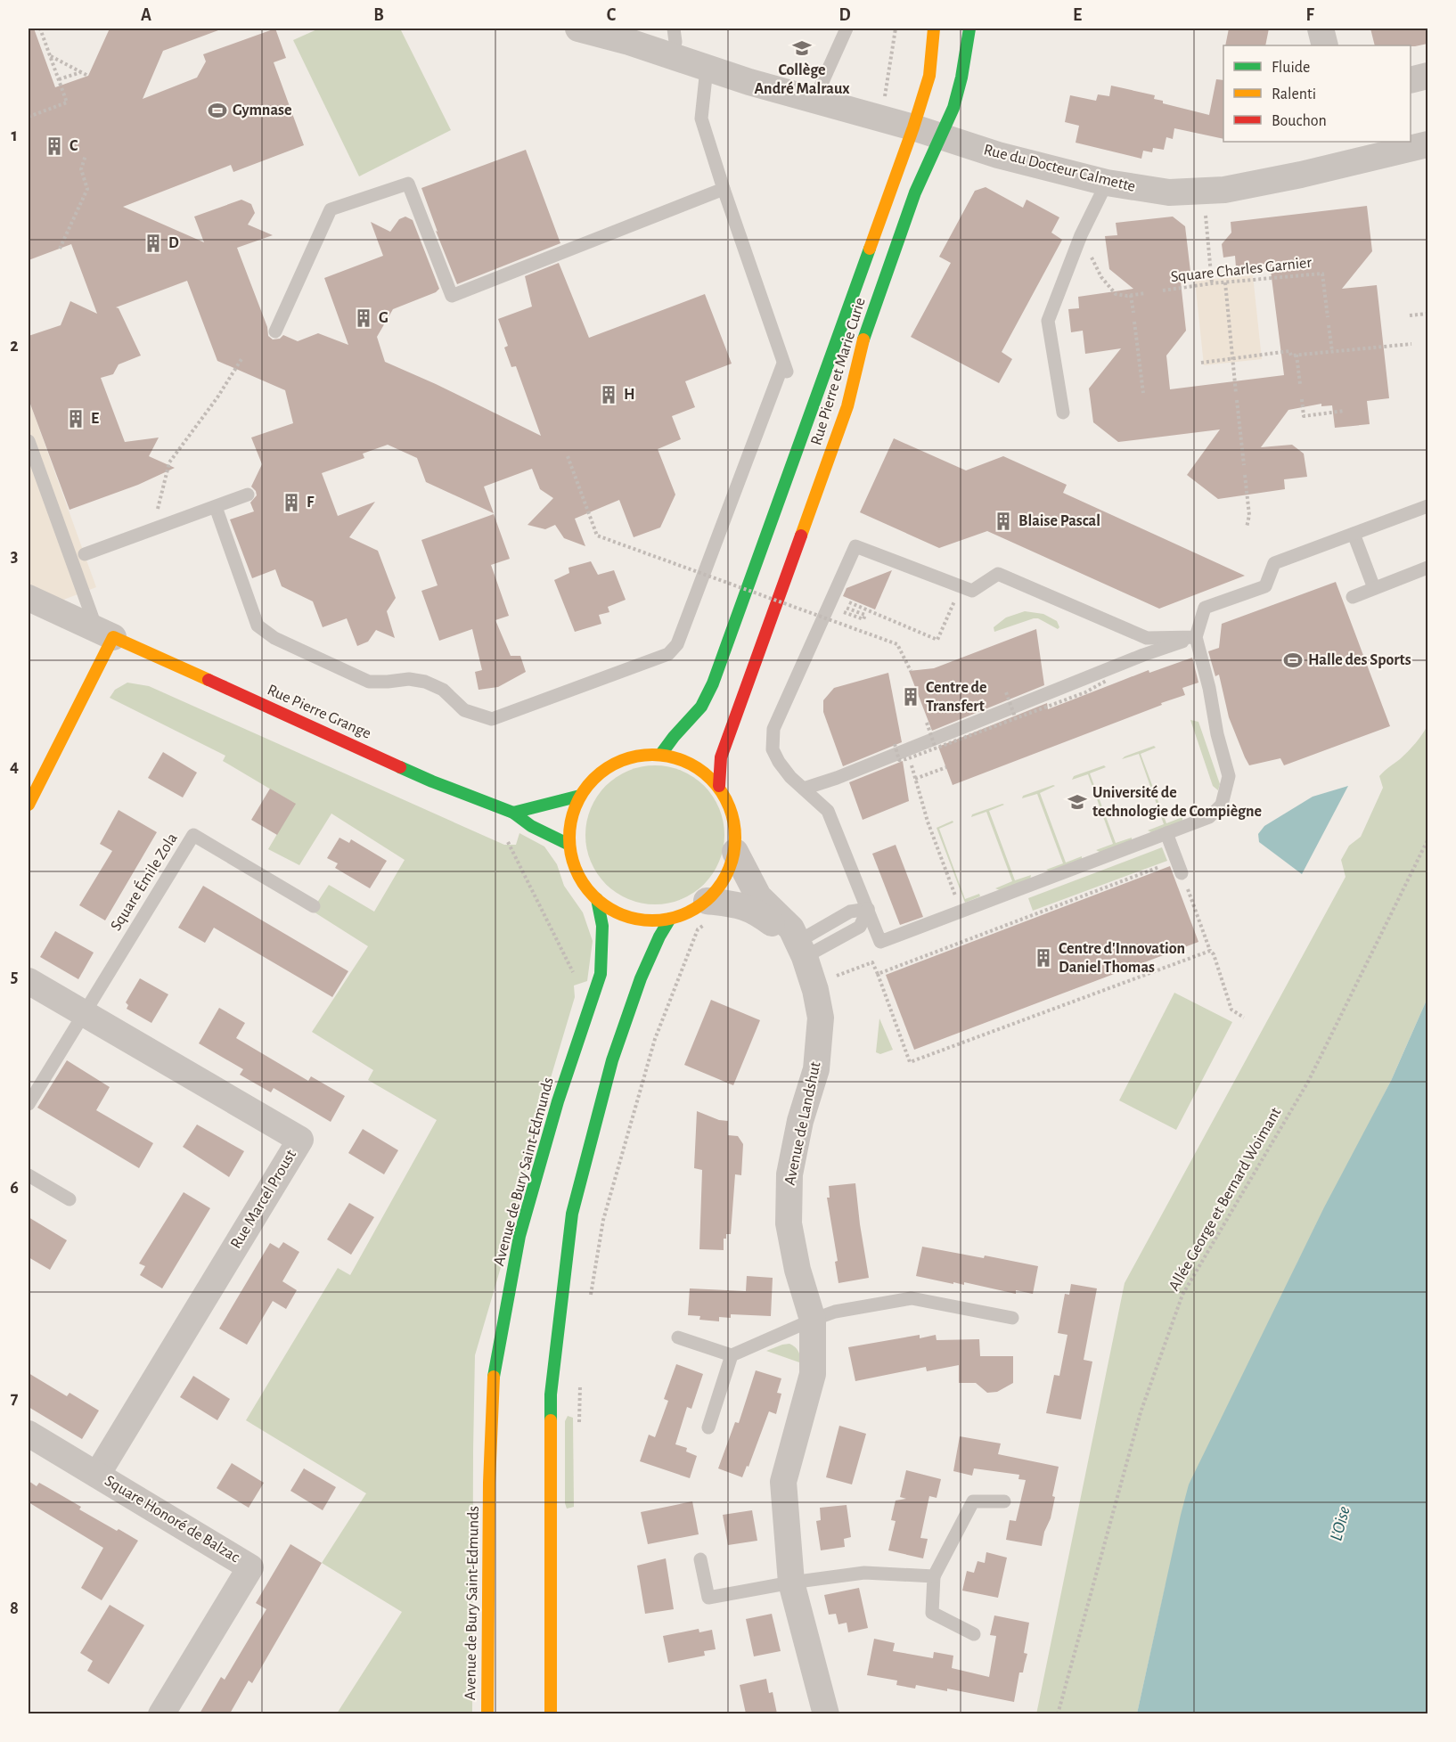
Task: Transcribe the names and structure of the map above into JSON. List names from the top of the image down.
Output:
{
  "streets": {
    "main road": ["Rue Pierre et Marie Curie", "Rue Pierre Grange", "Avenue de Bury Saint-Edmunds"],
    "street": [
      "Rue du Docteur Calmette",
      "Avenue de Landshut",
      "Rue Marcel Proust",
      "Square Honoré de Balzac"
    ],
    "lane": ["Square Émile Zola"],
    "path": ["Square Charles Garnier", "Allée George et Bernard Woimant"]
  },
  "crossings": [
    ["Rue du Docteur Calmette", "Rue Pierre et Marie Curie"],
    ["Rue Pierre et Marie Curie", "Rue Pierre Grange"],
    ["Rue Pierre et Marie Curie", "Avenue de Landshut"],
    ["Rue Pierre et Marie Curie", "Avenue de Bury Saint-Edmunds"],
    ["Rue Pierre Grange", "Avenue de Landshut"],
    ["Rue Pierre Grange", "Avenue de Bury Saint-Edmunds"],
    ["Square Émile Zola", "Rue Marcel Proust"],
    ["Avenue de Landshut", "Avenue de Bury Saint-Edmunds"],
    ["Rue Marcel Proust", "Square Honoré de Balzac"]
  ],
  "water": ["L'Oise"],
  "places": {
    "school or university": ["Collège André Malraux", "Université de technologie de Compiègne"],
    "sports": ["Gymnase", "Halle des Sports"],
    "building": [
      "C",
      "D",
      "G",
      "H",
      "E",
      "F",
      "Blaise Pascal",
      "Centre de Transfert",
      "Centre d'Innovation Daniel Thomas"
    ]
  },
  "legend": ["Fluide", "Ralenti", "Bouchon"],
  "grid": {
    "columns": [
      "A",
      "B",
      "C",
      "D",
      "E",
      "F"
    ],
    "rows": [
      "1",
      "2",
      "3",
      "4",
      "5",
      "6",
      "7",
      "8"
    ]
  }
}
